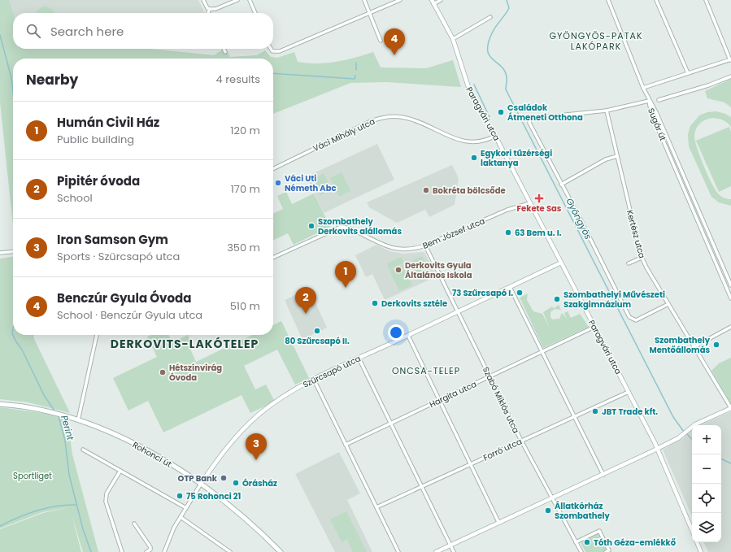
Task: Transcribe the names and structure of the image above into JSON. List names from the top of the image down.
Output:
{
  "streets": {
    "main road": ["Rohonci út"],
    "street": [
      "Paragvári utca",
      "Sugár út",
      "Váci Mihály utca",
      "Bem József utca",
      "Kertész utca",
      "Szűrcsapó utca",
      "Hargita utca",
      "Szabó Miklós utca",
      "Forró utca"
    ]
  },
  "crossings": [
    ["Paragvári utca", "Váci Mihály utca"],
    ["Paragvári utca", "Bem József utca"],
    ["Paragvári utca", "Szűrcsapó utca"],
    ["Paragvári utca", "Hargita utca"],
    ["Paragvári utca", "Forró utca"],
    ["Bem József utca", "Szabó Miklós utca"],
    ["Szűrcsapó utca", "Szabó Miklós utca"],
    ["Szűrcsapó utca", "Rohonci út"],
    ["Hargita utca", "Szabó Miklós utca"],
    ["Szabó Miklós utca", "Forró utca"]
  ],
  "districts": ["GYÖNGYÖS-PATAK LAKÓPARK", "DERKOVITS-LAKÓTELEP", "ONCSA-TELEP"],
  "water": ["Gyöngyös", "Perint"],
  "parks": ["Sportliget"],
  "places": {
    "other": [
      "Családok Átmeneti Otthona",
      "Egykori tűzérségi laktanya",
      "Váci Uti Németh Abc",
      "Bokréta bölcsőde",
      "Szombathely Derkovits alállomás",
      "63 Bem u. I.",
      "Derkovits Gyula Általános Iskola",
      "73 Szűrcsapó I.",
      "Szombathelyi Művészeti Szakgimnázium",
      "Derkovits sztéle",
      "80 Szűrcsapó II.",
      "Szombathely Mentőállomás",
      "Hétszínvirág Óvoda",
      "JBT Trade kft.",
      "OTP Bank",
      "Órásház",
      "75 Rohonci 21",
      "Állatkórház Szombathely",
      "Tóth Géza-emlékkő"
    ],
    "health": ["Fekete Sas"]
  },
  "page": {
    "search": "Search here",
    "pins": [
      "4",
      "1",
      "2",
      "3"
    ],
    "heading": ["Nearby", "4 results"],
    "list": [
      {
        "mark": "1",
        "name": "Humán Civil Ház",
        "note": "Public building",
        "value": "120 m"
      },
      {
        "mark": "2",
        "name": "Pipitér óvoda",
        "note": "School",
        "value": "170 m"
      },
      {
        "mark": "3",
        "name": "Iron Samson Gym",
        "note": "Sports · Szűrcsapó utca",
        "value": "350 m"
      },
      {
        "mark": "4",
        "name": "Benczúr Gyula Óvoda",
        "note": "School · Benczúr Gyula utca",
        "value": "510 m"
      }
    ],
    "map_buttons": ["+", "−"]
  }
}
